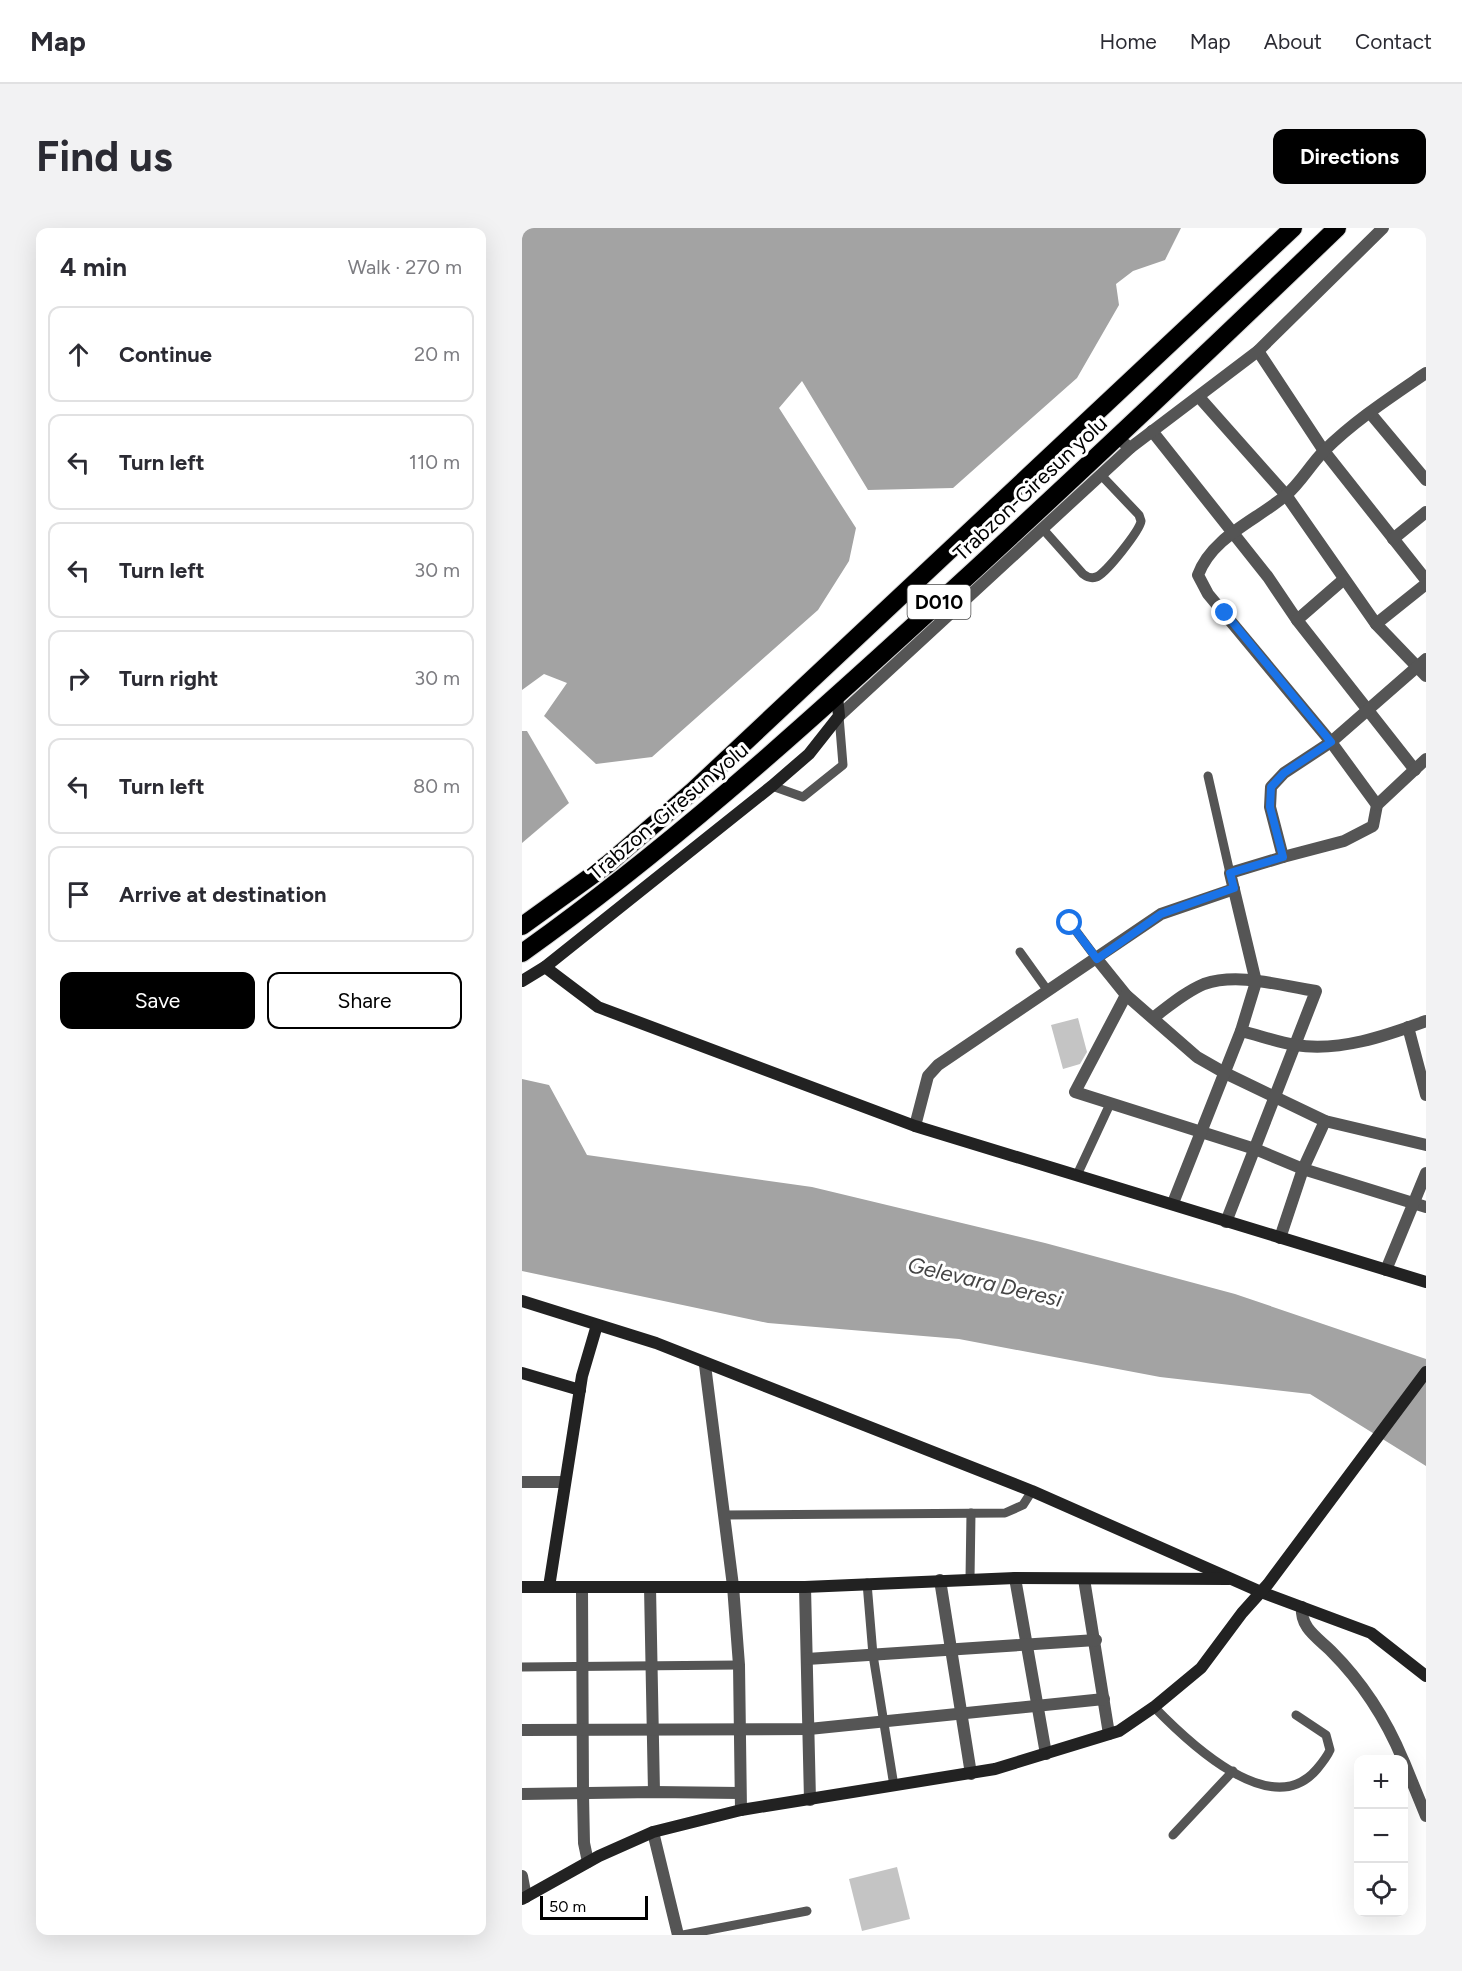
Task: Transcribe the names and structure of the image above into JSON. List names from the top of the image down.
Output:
{
  "streets": {
    "highway": ["Trabzon-Giresun yolu", "D010"]
  },
  "water": ["Gelevara Deresi"],
  "scale_bar": "50 m",
  "page": {
    "header": "Map",
    "nav": [
      "Home",
      "Map",
      "About",
      "Contact"
    ],
    "buttons": [
      "Directions",
      ["Save", "Share"]
    ],
    "title": "Find us",
    "heading": ["4 min", "Walk · 270 m"],
    "list": [
      ["Continue", "20 m"],
      ["Turn left", "110 m"],
      ["Turn left", "30 m"],
      ["Turn right", "30 m"],
      ["Turn left", "80 m"],
      "Arrive at destination"
    ],
    "map_buttons": ["+", "−"],
    "scale": "50 m"
  }
}
